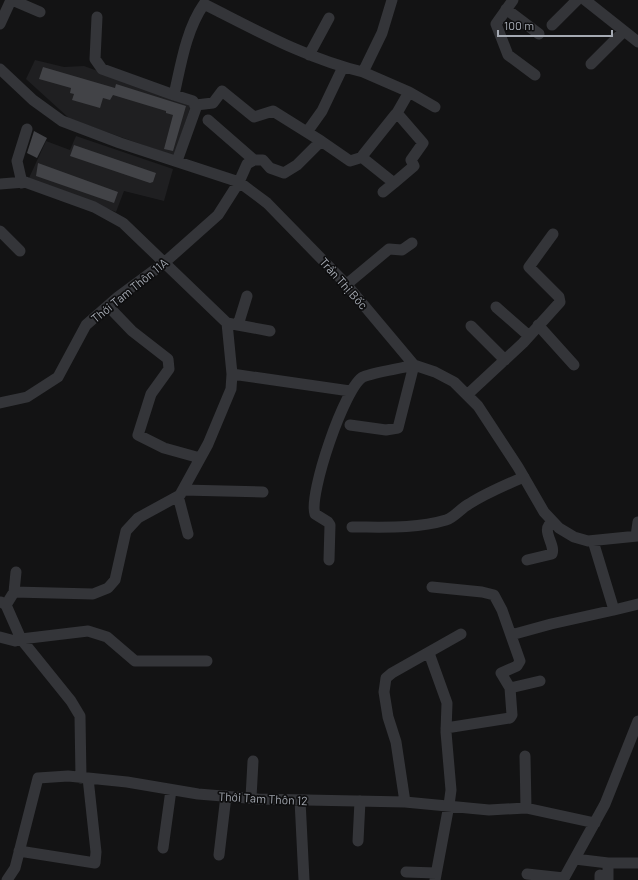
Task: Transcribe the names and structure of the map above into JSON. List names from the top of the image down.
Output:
{
  "streets": {
    "street": ["Trần Thị Bốc", "Thới Tam Thôn 11A", "Thới Tam Thôn 12"]
  },
  "crossings": [
    ["Trần Thị Bốc", "Thới Tam Thôn 11A"]
  ],
  "scale_bar": "100 m"
}
